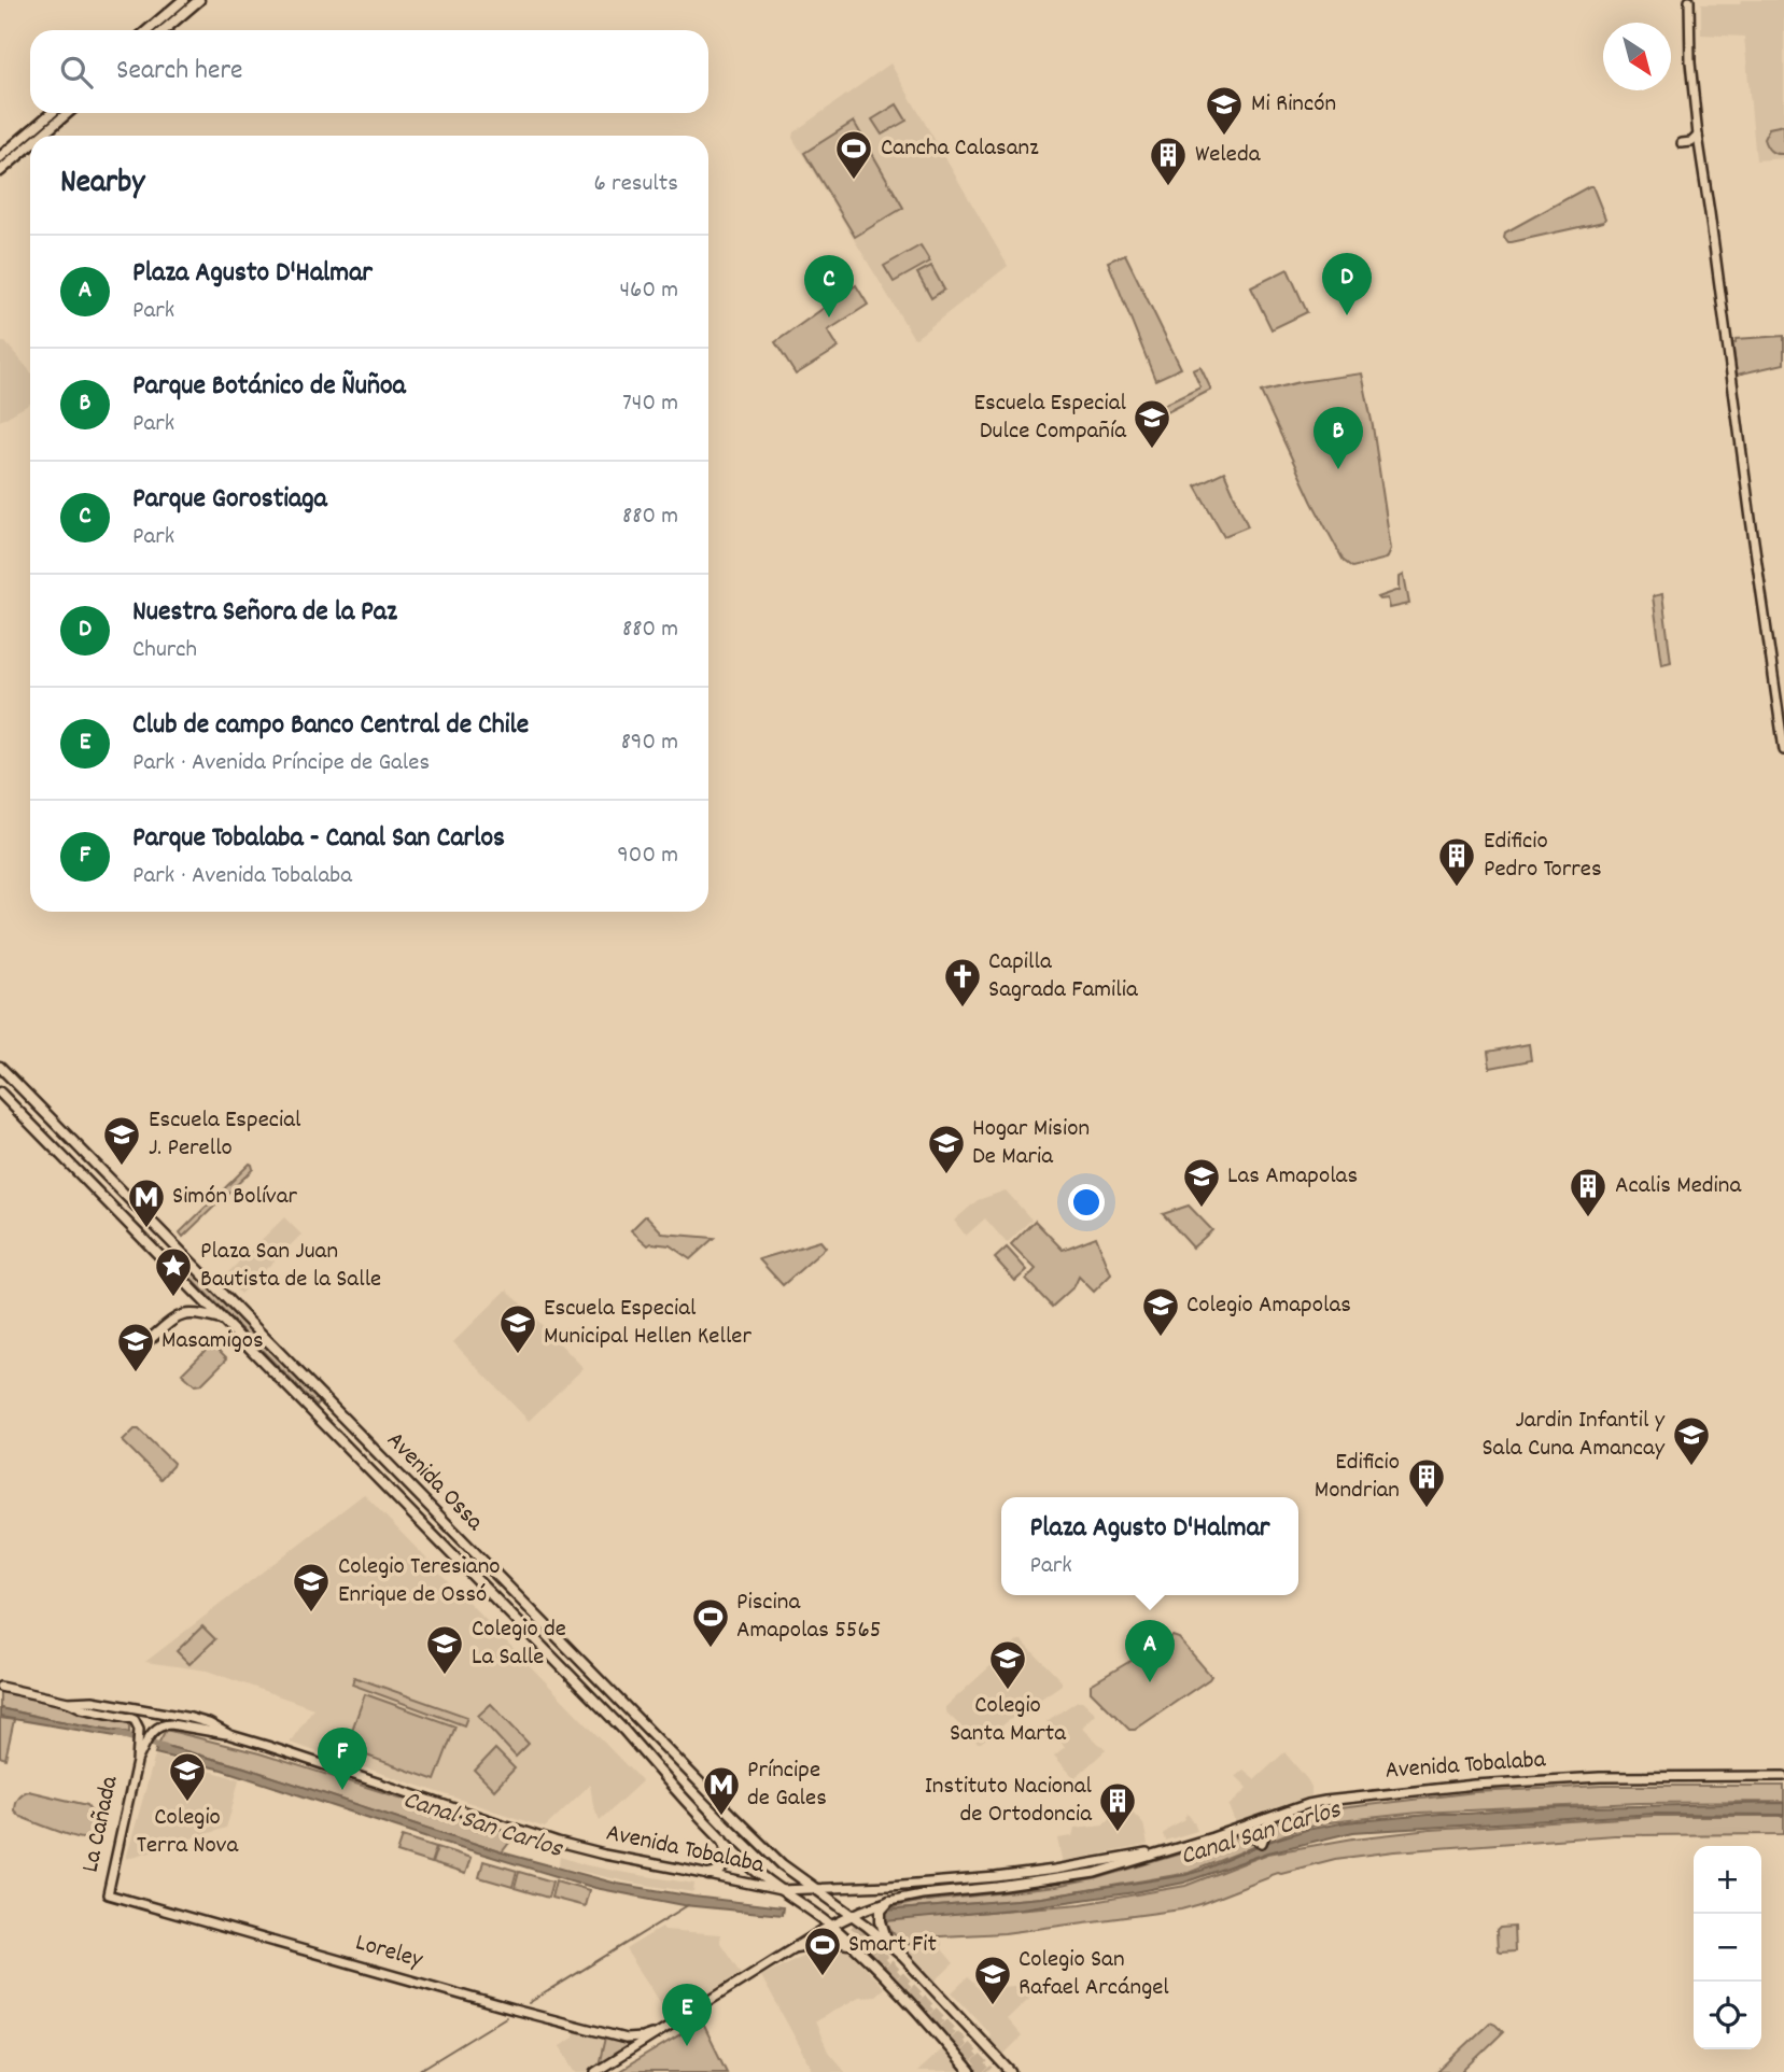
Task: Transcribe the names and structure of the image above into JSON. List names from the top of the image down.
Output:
{
  "streets": {
    "main road": [
      "Avenida Ossa",
      "Avenida Tobalaba",
      "La Cañada",
      "Loreley"
    ]
  },
  "crossings": [
    ["Avenida Ossa", "Avenida Tobalaba"],
    ["Avenida Tobalaba", "La Cañada"],
    ["Avenida Tobalaba", "Loreley"],
    ["La Cañada", "Loreley"]
  ],
  "water": ["Canal San Carlos"],
  "places": {
    "school or university": [
      "Mi Rincón",
      "Escuela Especial Dulce Compañía",
      "Escuela Especial J. Perello",
      "Hogar Mision De Maria",
      "Las Amapolas",
      "Colegio Amapolas",
      "Escuela Especial Municipal Hellen Keller",
      "Masamigos",
      "Jardin Infantil y Sala Cuna Amancay",
      "Colegio Teresiano Enrique de Ossó",
      "Colegio de La Salle",
      "Colegio Santa Marta",
      "Colegio Terra Nova",
      "Colegio San Rafael Arcángel"
    ],
    "sports": ["Cancha Calasanz", "Piscina Amapolas 5565", "Smart Fit"],
    "building": [
      "Weleda",
      "Edificio Pedro Torres",
      "Acalis Medina",
      "Edificio Mondrian",
      "Instituto Nacional de Ortodoncia"
    ],
    "church": ["Capilla Sagrada Familia"],
    "metro station": ["Simón Bolívar", "Príncipe de Gales"],
    "place": ["Plaza San Juan Bautista de la Salle"]
  },
  "north": "bottom right",
  "page": {
    "search": "Search here",
    "heading": ["Nearby", "6 results"],
    "list": [
      {
        "mark": "A",
        "name": "Plaza Agusto D'Halmar",
        "note": "Park",
        "value": "460 m"
      },
      {
        "mark": "B",
        "name": "Parque Botánico de Ñuñoa",
        "note": "Park",
        "value": "740 m"
      },
      {
        "mark": "C",
        "name": "Parque Gorostiaga",
        "note": "Park",
        "value": "880 m"
      },
      {
        "mark": "D",
        "name": "Nuestra Señora de la Paz",
        "note": "Church",
        "value": "880 m"
      },
      {
        "mark": "E",
        "name": "Club de campo Banco Central de Chile",
        "note": "Park · Avenida Príncipe de Gales",
        "value": "890 m"
      },
      {
        "mark": "F",
        "name": "Parque Tobalaba - Canal San Carlos",
        "note": "Park · Avenida Tobalaba",
        "value": "900 m"
      }
    ],
    "pins": [
      "D",
      "C",
      "B",
      "A",
      "F",
      "E"
    ],
    "popup": ["Plaza Agusto D'Halmar", "Park"],
    "map_buttons": ["+", "−"]
  }
}
